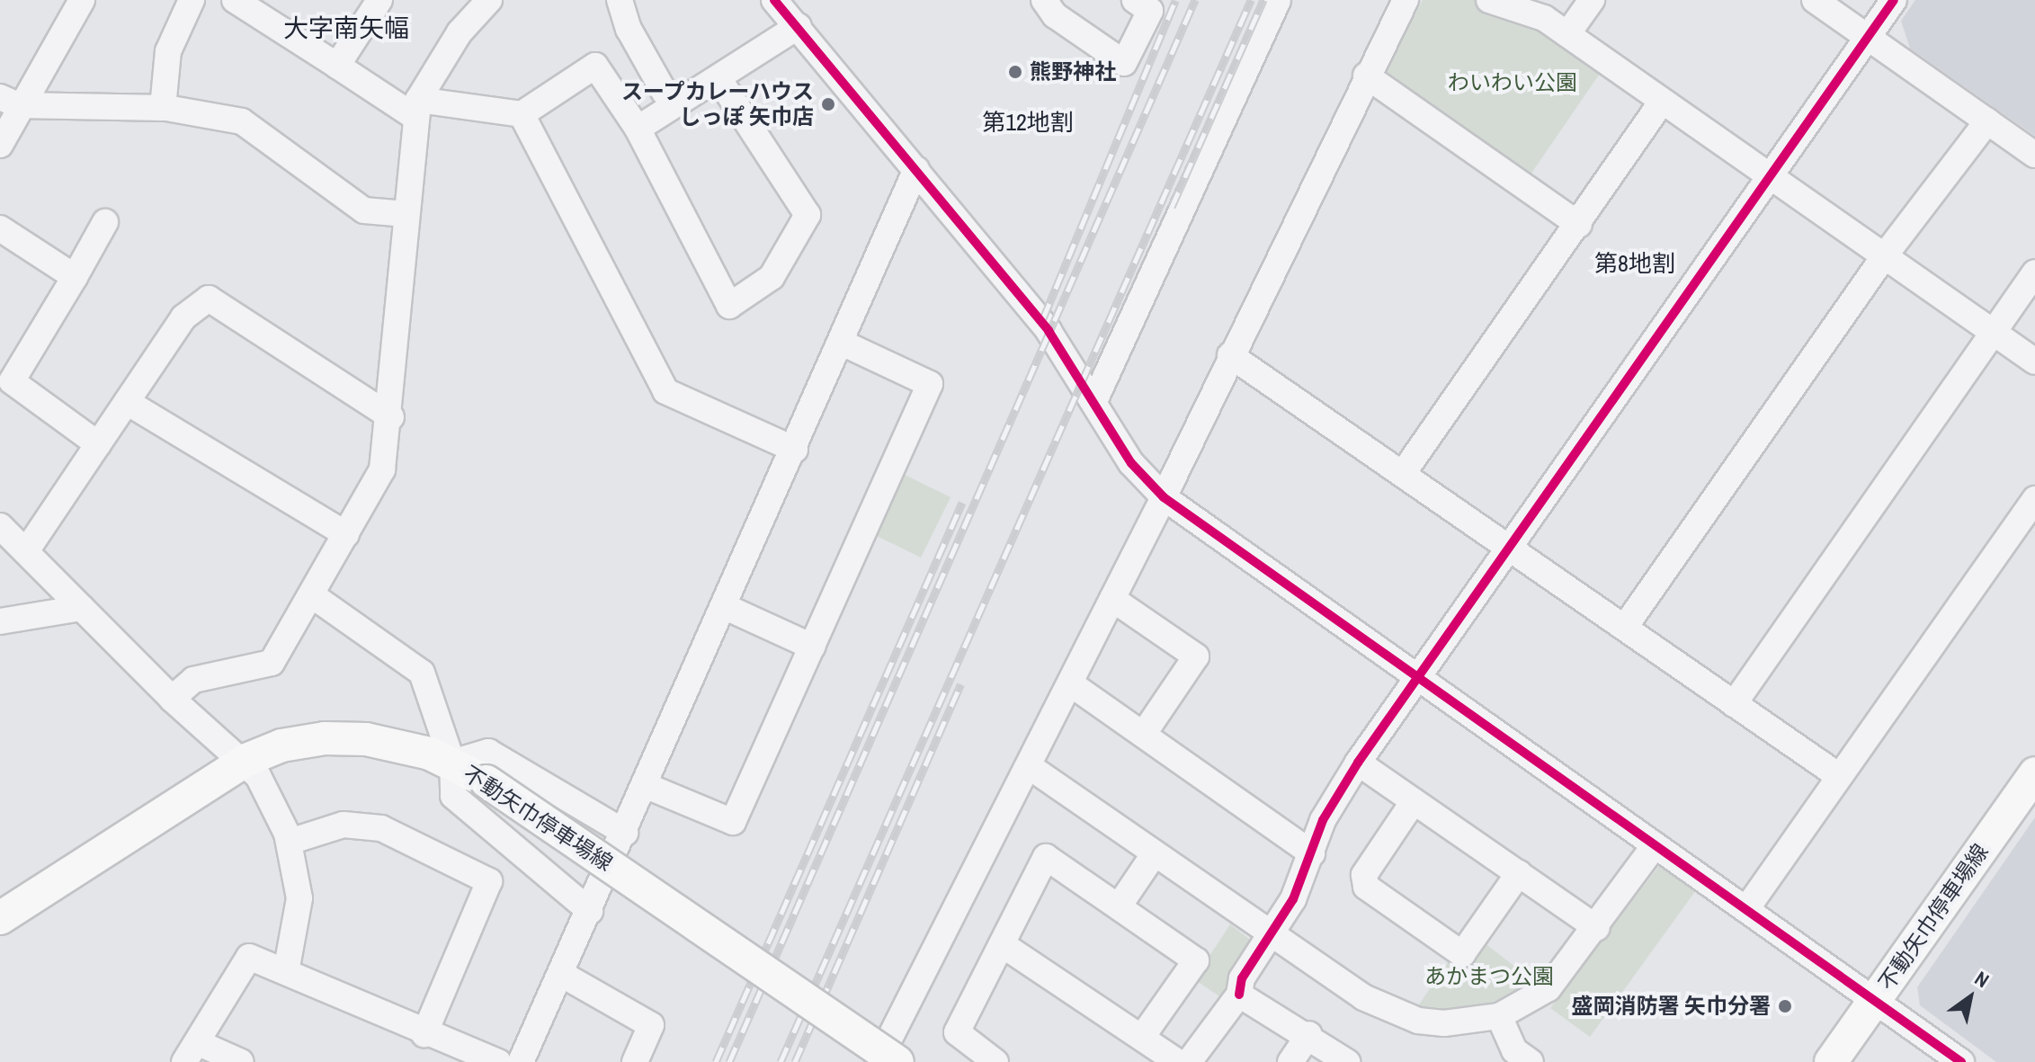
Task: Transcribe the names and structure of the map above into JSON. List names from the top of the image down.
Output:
{
  "streets": {
    "main road": ["不動矢巾停車場線"]
  },
  "districts": ["大字南矢幅", "第12地割", "第8地割"],
  "parks": ["わいわい公園", "あかまつ公園"],
  "places": ["熊野神社", "スープカレーハウス しっぽ 矢巾店", "盛岡消防署 矢巾分署"],
  "north": "top right"
}
